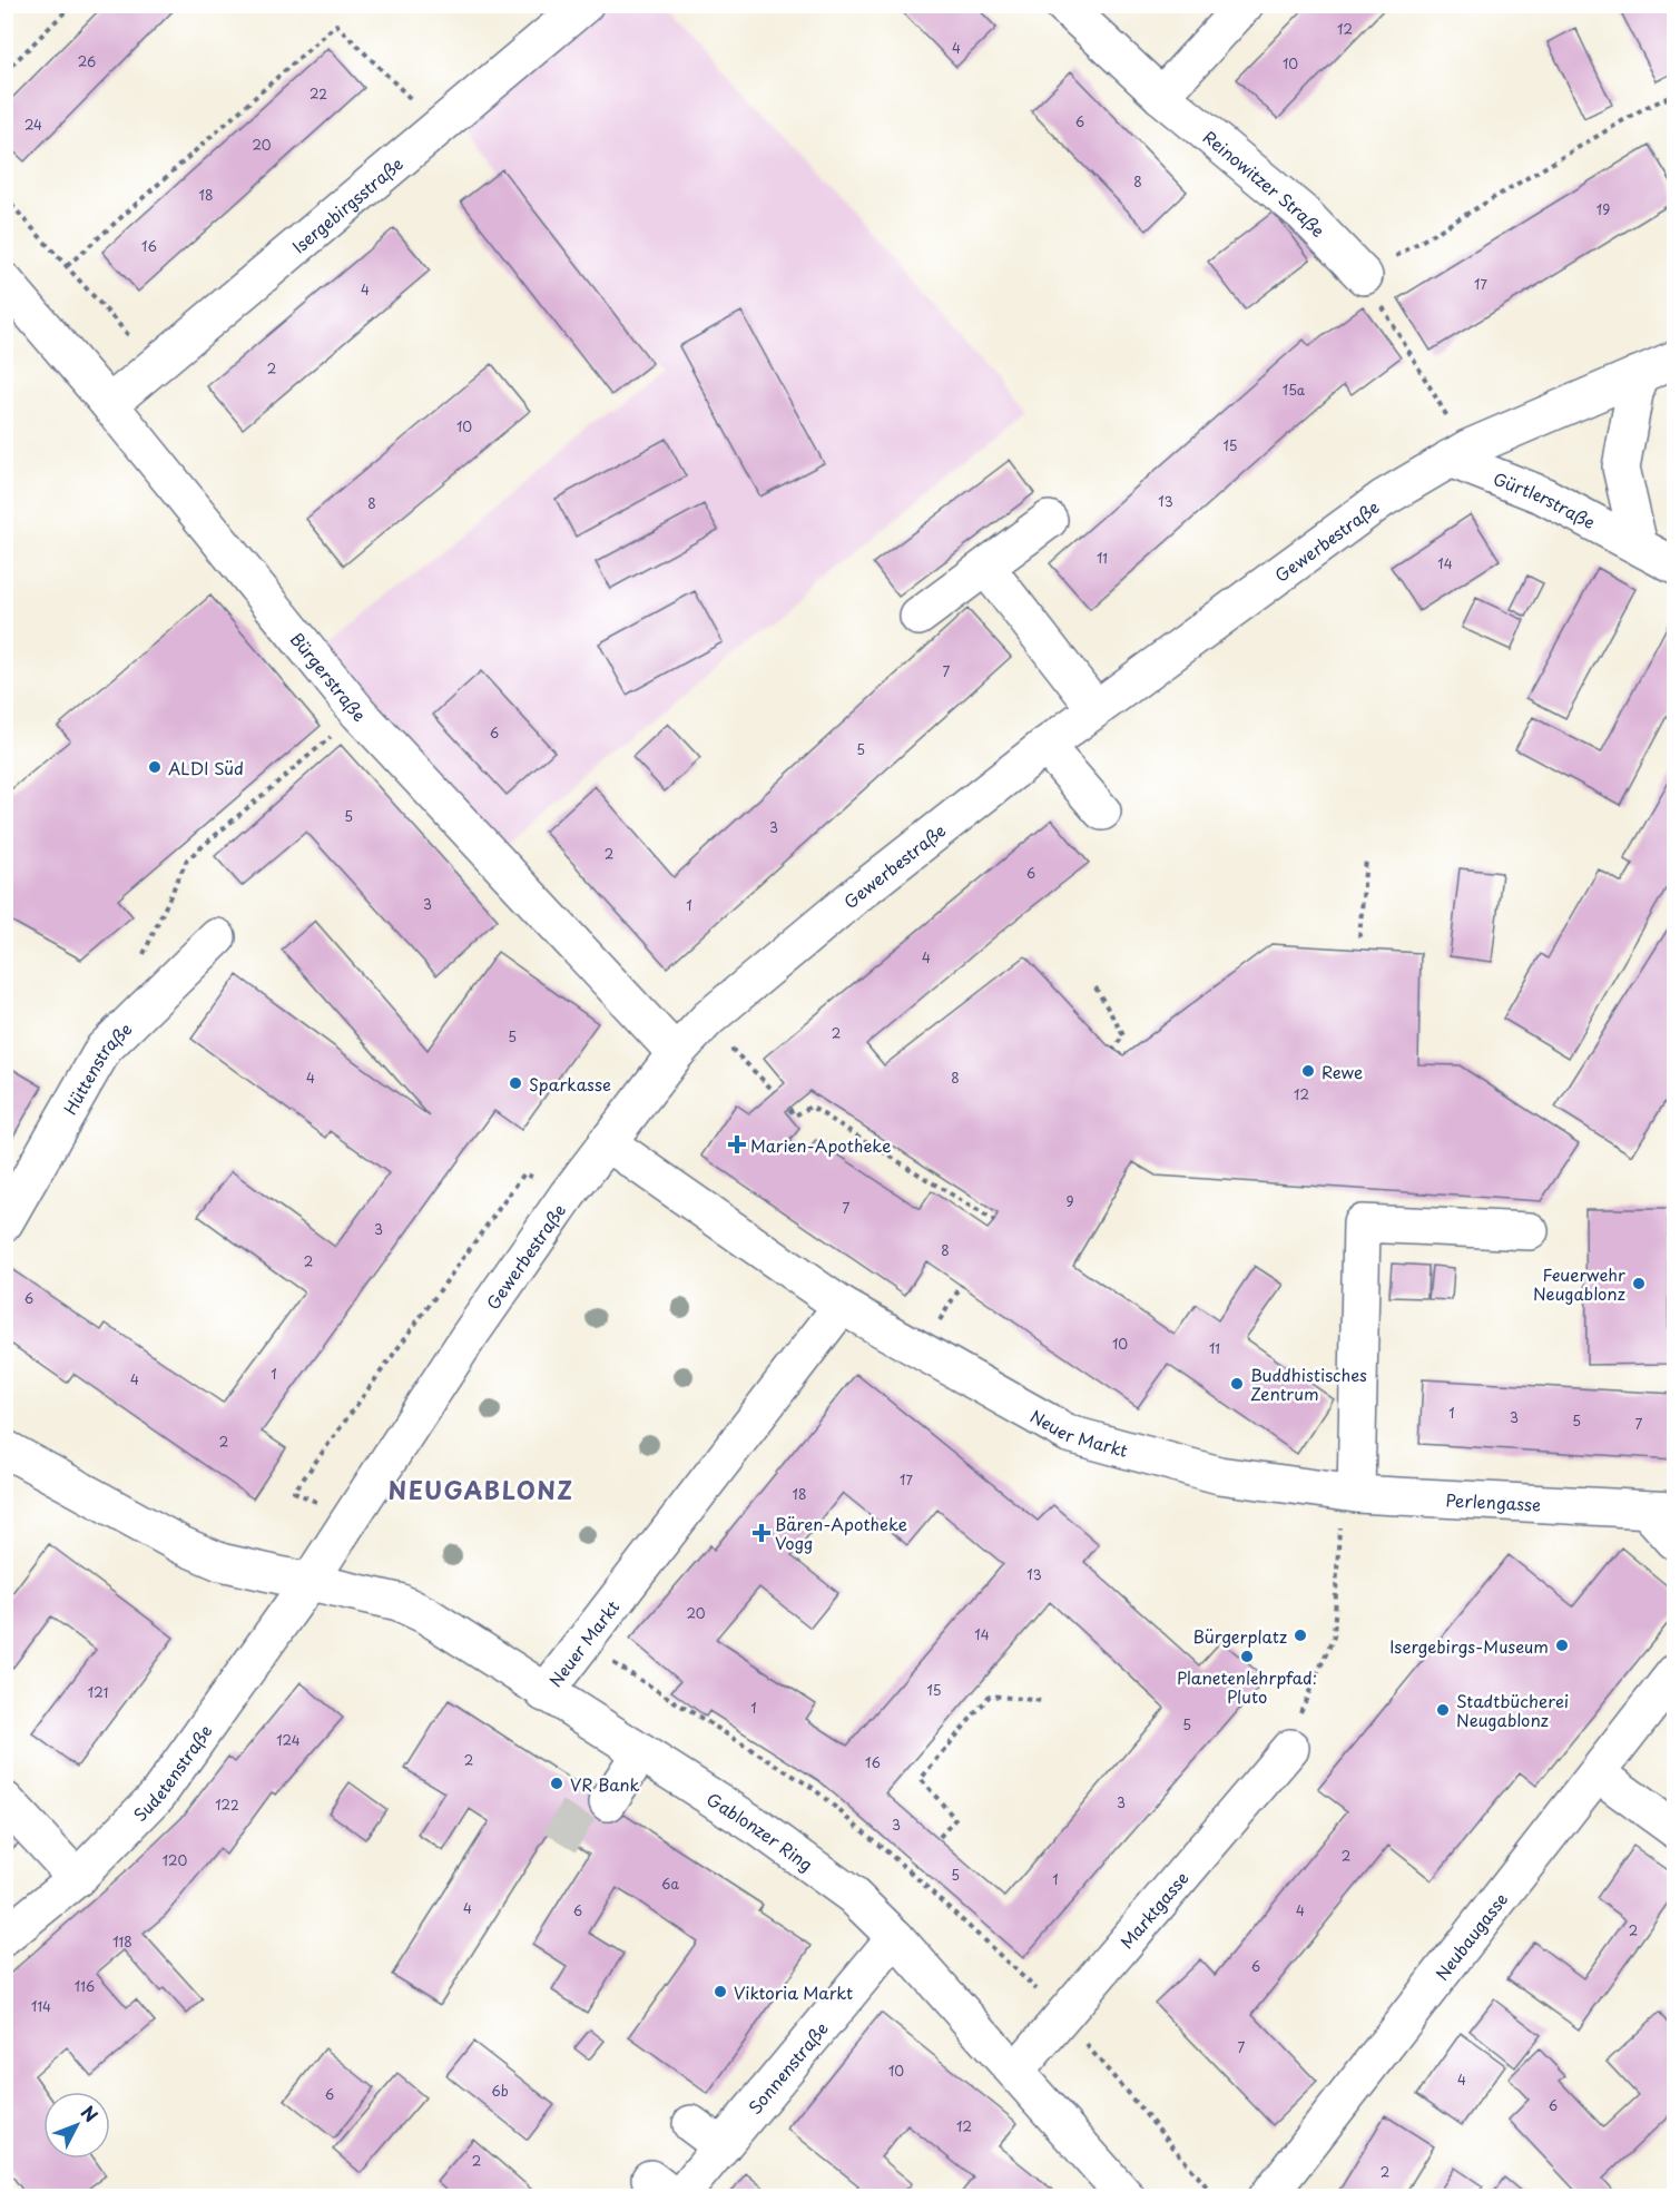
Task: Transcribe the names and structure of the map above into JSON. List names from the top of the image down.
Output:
{
  "streets": {
    "street": [
      "Reinowitzer Straße",
      "Isergebirgsstraße",
      "Gürtlerstraße",
      "Gewerbestraße",
      "Bürgerstraße",
      "Hüttenstraße",
      "Neuer Markt",
      "Perlengasse",
      "Sudetenstraße",
      "Gablonzer Ring",
      "Marktgasse",
      "Neubaugasse",
      "Sonnenstraße"
    ]
  },
  "crossings": [
    ["Isergebirgsstraße", "Bürgerstraße"],
    ["Gürtlerstraße", "Gewerbestraße"],
    ["Gewerbestraße", "Bürgerstraße"],
    ["Gewerbestraße", "Neuer Markt"],
    ["Gewerbestraße", "Sudetenstraße"],
    ["Gewerbestraße", "Gablonzer Ring"],
    ["Neuer Markt", "Perlengasse"],
    ["Neuer Markt", "Gablonzer Ring"],
    ["Sudetenstraße", "Gablonzer Ring"],
    ["Gablonzer Ring", "Marktgasse"],
    ["Gablonzer Ring", "Sonnenstraße"]
  ],
  "districts": ["NEUGABLONZ"],
  "places": {
    "other": [
      "ALDI Süd",
      "Rewe",
      "Sparkasse",
      "Feuerwehr Neugablonz",
      "Buddhistisches Zentrum",
      "Bürgerplatz",
      "Isergebirgs-Museum",
      "Planetenlehrpfad: Pluto",
      "Stadtbücherei Neugablonz",
      "VR Bank",
      "Viktoria Markt"
    ],
    "health": ["Marien-Apotheke", "Bären-Apotheke Vogg"]
  },
  "house_numbers": [
    "12",
    "4",
    "26",
    "10",
    "22",
    "6",
    "24",
    "20",
    "8",
    "18",
    "19",
    "16",
    "17",
    "4",
    "2",
    "15a",
    "10",
    "15",
    "13",
    "8",
    "11",
    "14",
    "7",
    "6",
    "5",
    "5",
    "3",
    "2",
    "6",
    "3",
    "1",
    "4",
    "2",
    "5",
    "4",
    "8",
    "12",
    "9",
    "7",
    "3",
    "8",
    "2",
    "6",
    "10",
    "11",
    "1",
    "4",
    "1",
    "3",
    "5",
    "7",
    "2",
    "17",
    "18",
    "13",
    "20",
    "14",
    "15",
    "121",
    "1",
    "5",
    "124",
    "2",
    "16",
    "3",
    "122",
    "3",
    "2",
    "120",
    "5",
    "1",
    "6a",
    "4",
    "6",
    "4",
    "2",
    "118",
    "6",
    "116",
    "114",
    "7",
    "10",
    "4",
    "6b",
    "6",
    "6",
    "12",
    "2",
    "2"
  ],
  "north": "top right"
}
